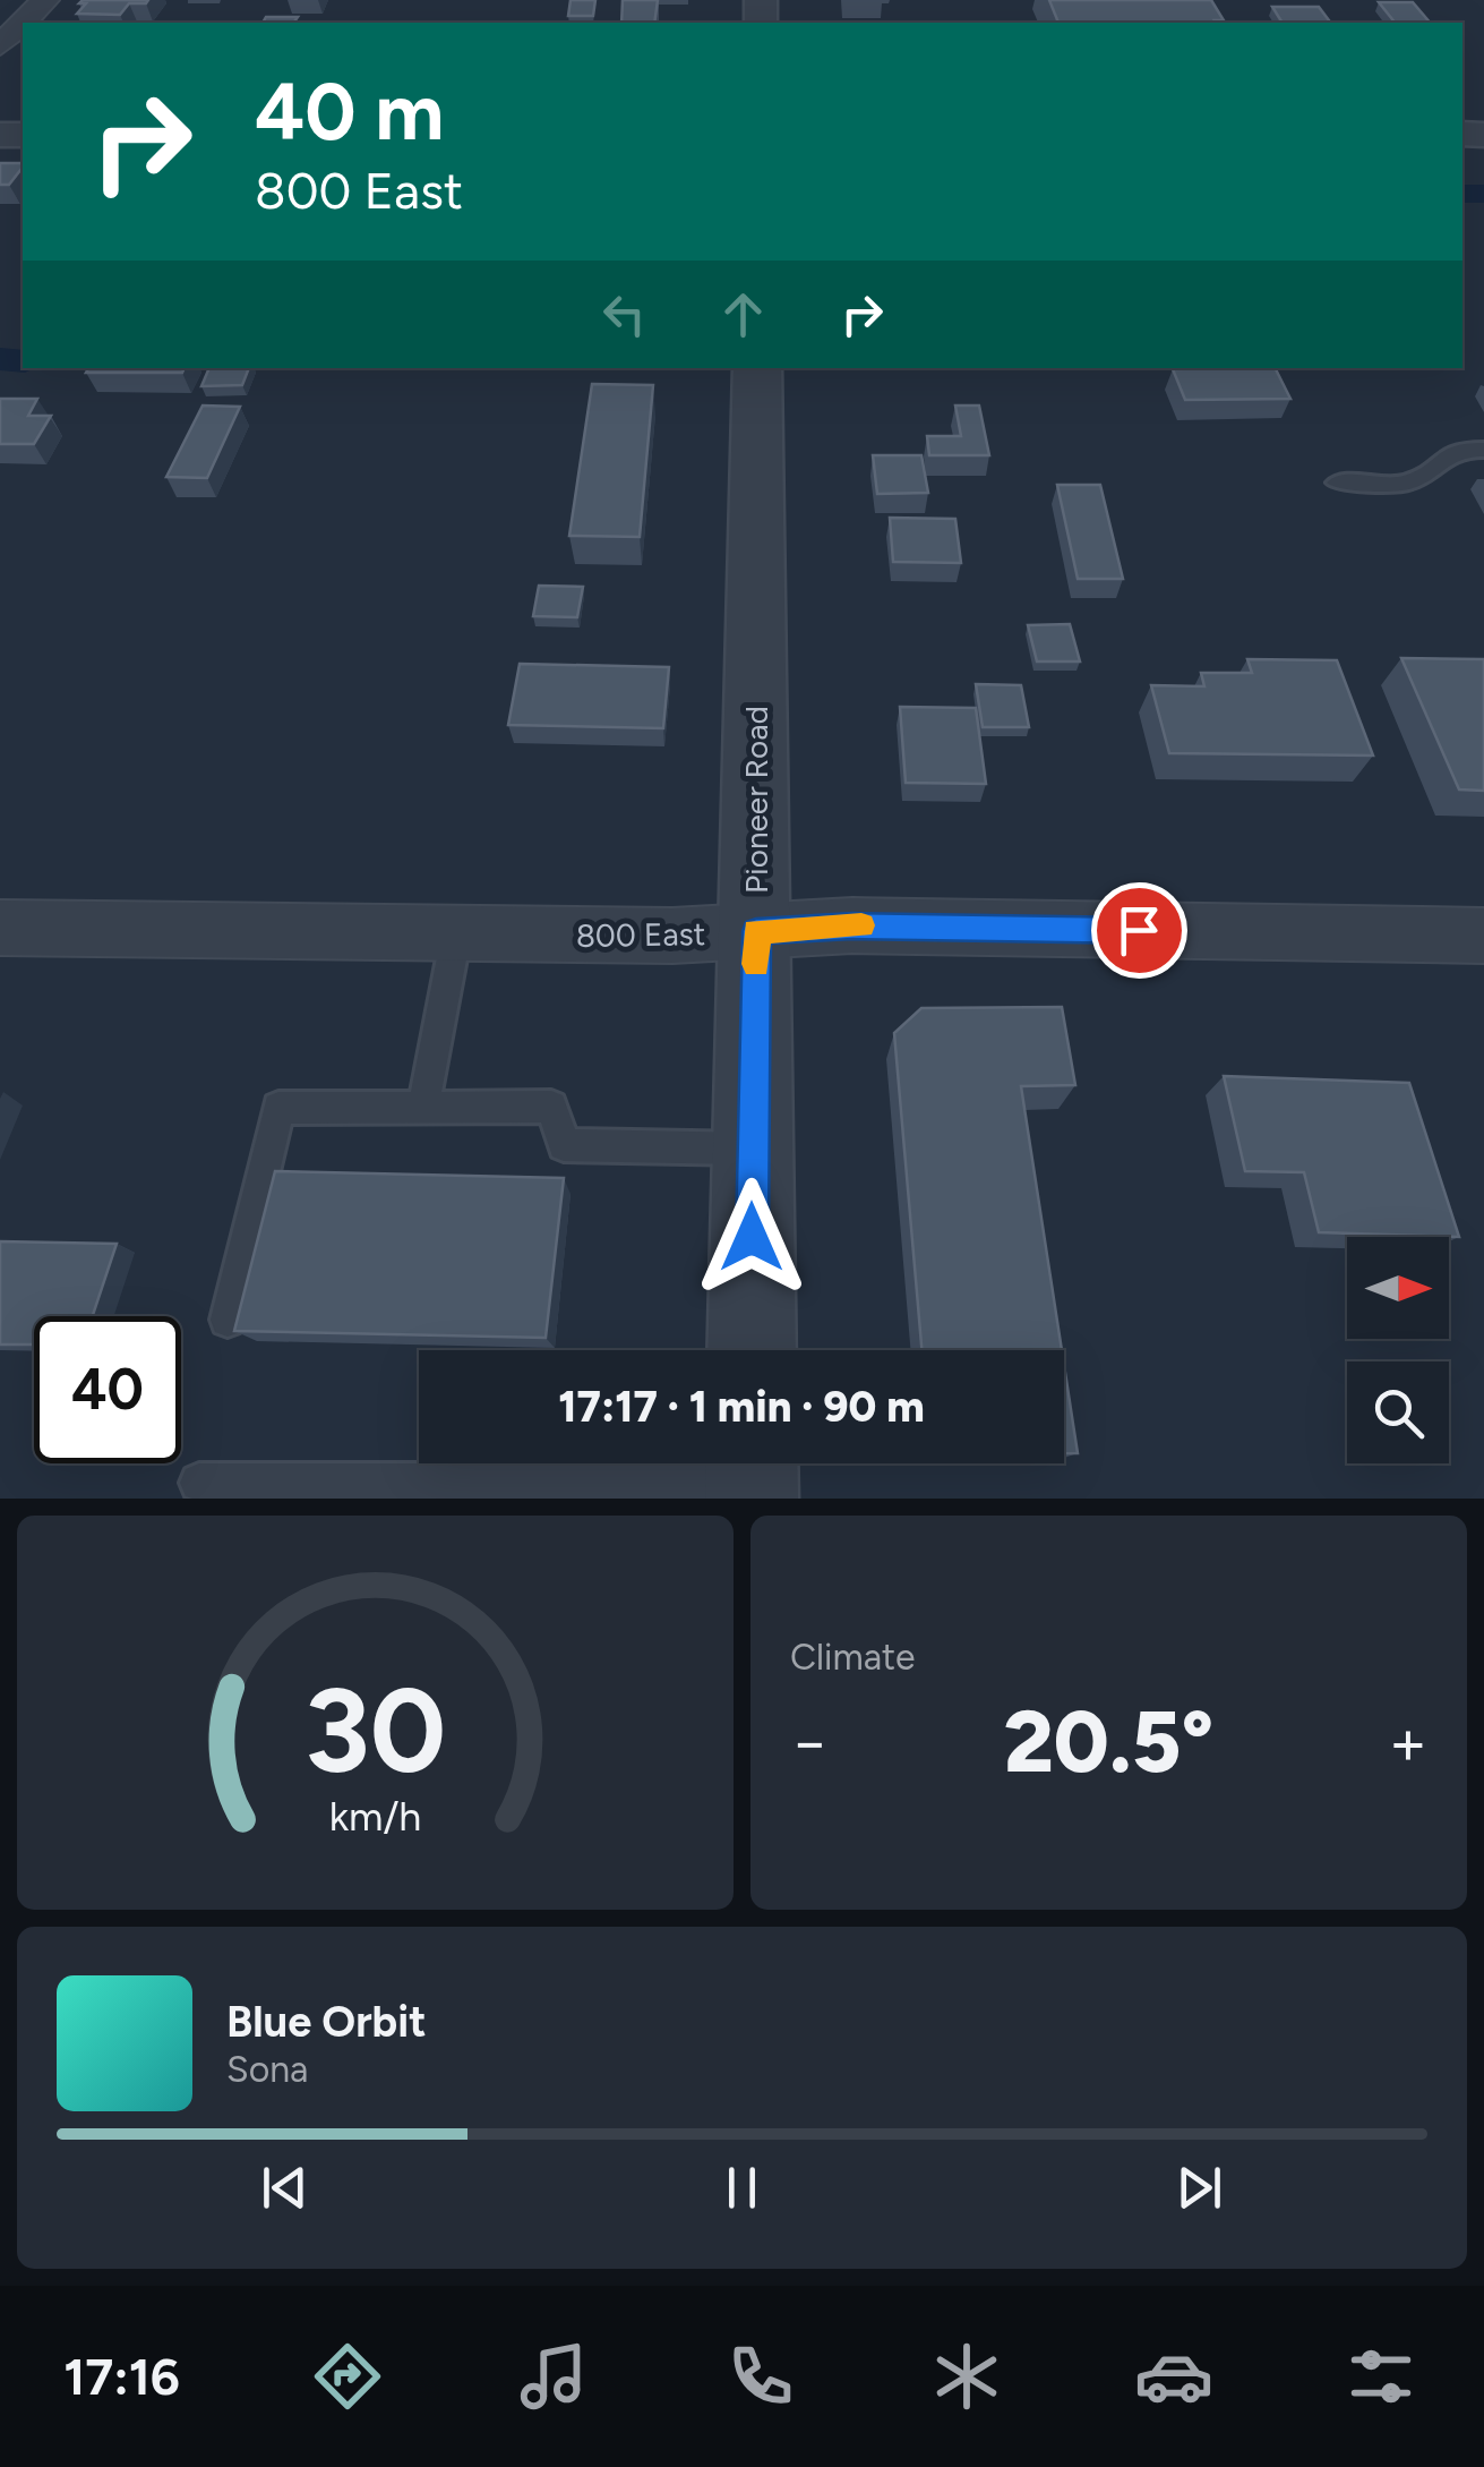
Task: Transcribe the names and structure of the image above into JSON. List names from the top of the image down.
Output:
{
  "streets": {
    "street": ["Pioneer Road", "800 East"]
  },
  "crossings": [
    ["Pioneer Road", "800 East"]
  ],
  "north": "right",
  "page": {
    "turn": ["40 m", "800 East"],
    "limit": "40",
    "trip": "17:17 · 1 min · 90 m",
    "tile": "Climate",
    "heat": ["−", "20.5°", "+"],
    "song": ["Blue Orbit", "Sona"],
    "tabs": "17:16",
    "gauge": ["30", "km/h"]
  }
}
